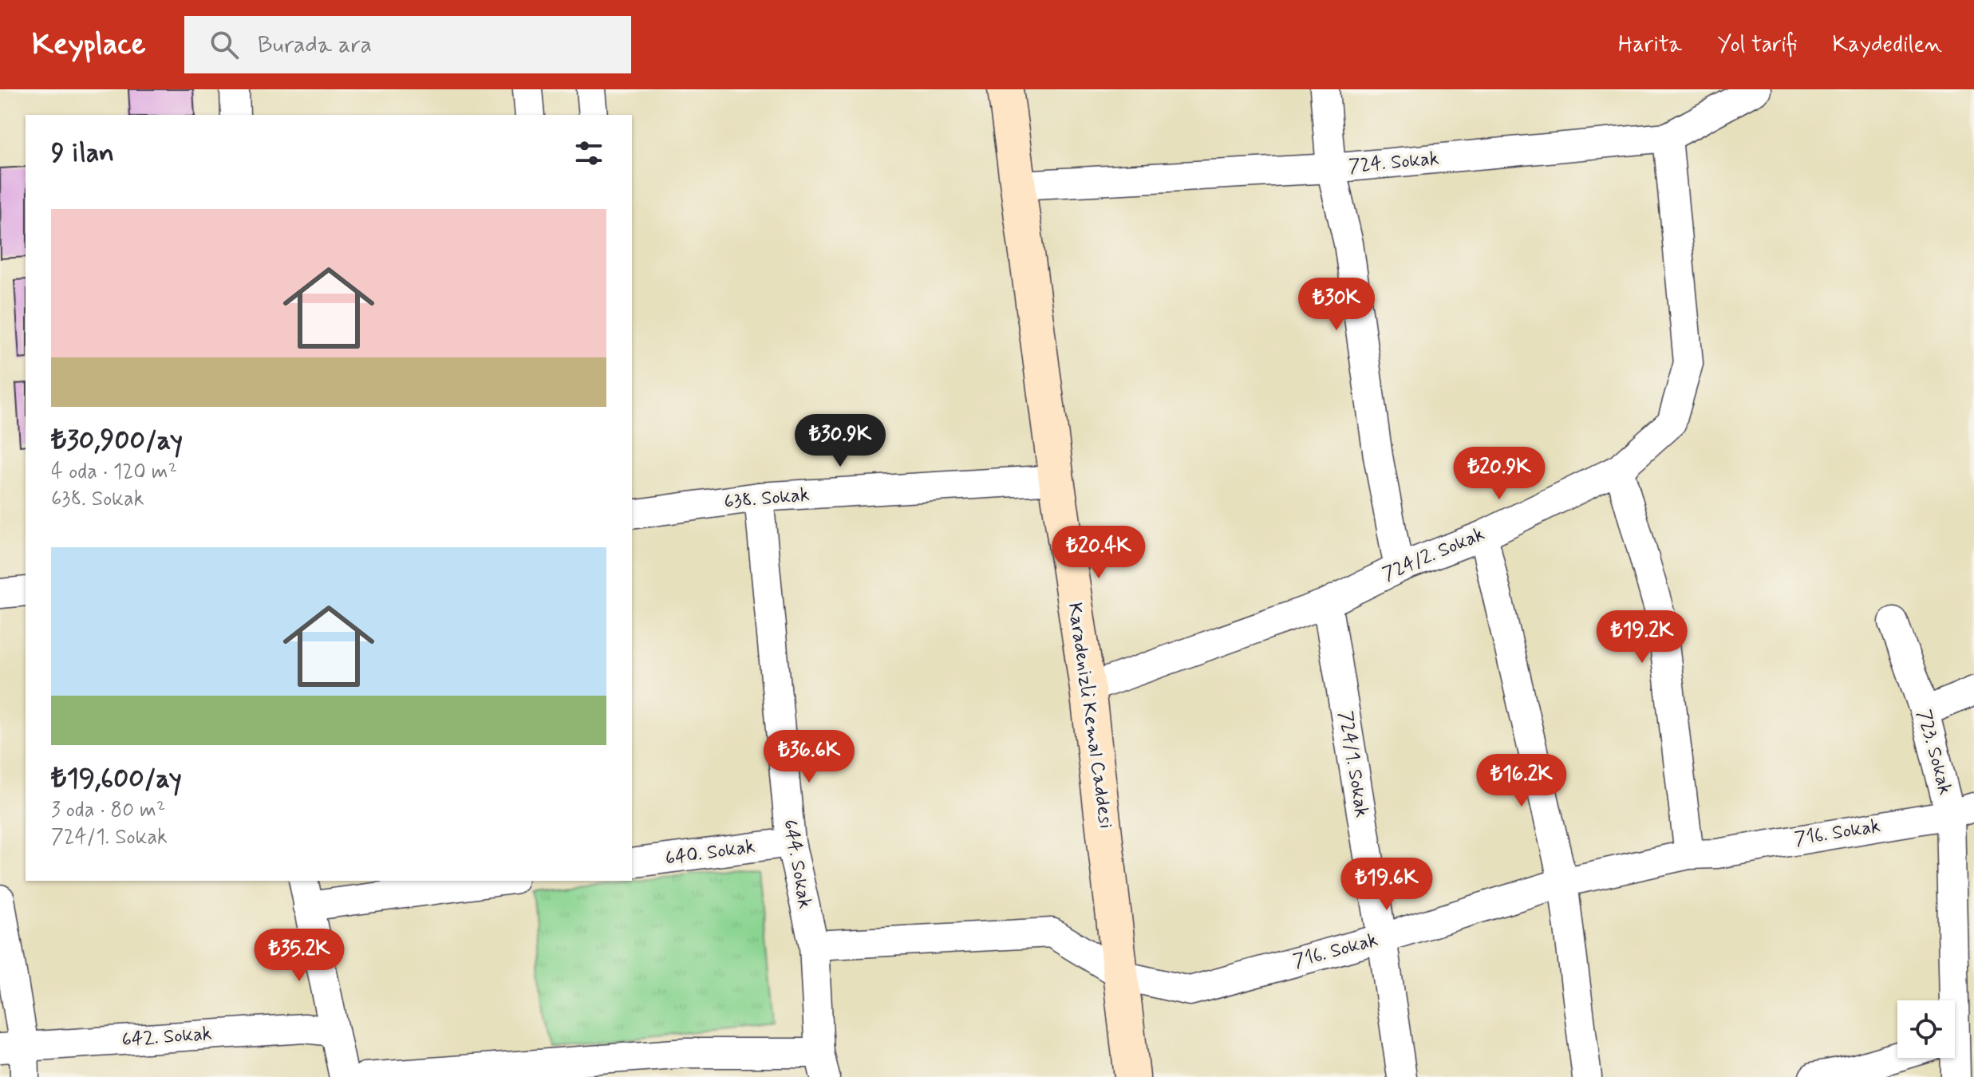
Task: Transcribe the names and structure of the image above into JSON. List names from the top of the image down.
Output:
{
  "streets": {
    "street": [
      "724. Sokak",
      "638. Sokak",
      "724/2. Sokak",
      "Karadenizli Kemal Caddesi",
      "723. Sokak",
      "724/1. Sokak",
      "716. Sokak",
      "640. Sokak",
      "644. Sokak",
      "642. Sokak"
    ]
  },
  "crossings": [
    ["724. Sokak", "724/2. Sokak"],
    ["724. Sokak", "Karadenizli Kemal Caddesi"],
    ["638. Sokak", "Karadenizli Kemal Caddesi"],
    ["638. Sokak", "644. Sokak"],
    ["724/2. Sokak", "Karadenizli Kemal Caddesi"],
    ["724/2. Sokak", "724/1. Sokak"],
    ["Karadenizli Kemal Caddesi", "716. Sokak"],
    ["723. Sokak", "716. Sokak"],
    ["724/1. Sokak", "716. Sokak"],
    ["716. Sokak", "644. Sokak"],
    ["640. Sokak", "644. Sokak"]
  ],
  "page": {
    "header": "Keyplace",
    "search": "Burada ara",
    "nav": ["Harita", "Yol tarifi", "Kaydedilen"],
    "heading": "9 ilan",
    "list": [
      {
        "name": "₺30,900/ay",
        "note": "4 oda · 120 m² · 638. Sokak"
      },
      {
        "name": "₺19,600/ay",
        "note": "3 oda · 80 m² · 724/1. Sokak"
      }
    ],
    "price": [
      "₺30K",
      "₺30.9K",
      "₺20.9K",
      "₺20.4K",
      "₺19.2K",
      "₺36.6K",
      "₺16.2K",
      "₺19.6K",
      "₺35.2K"
    ]
  }
}
